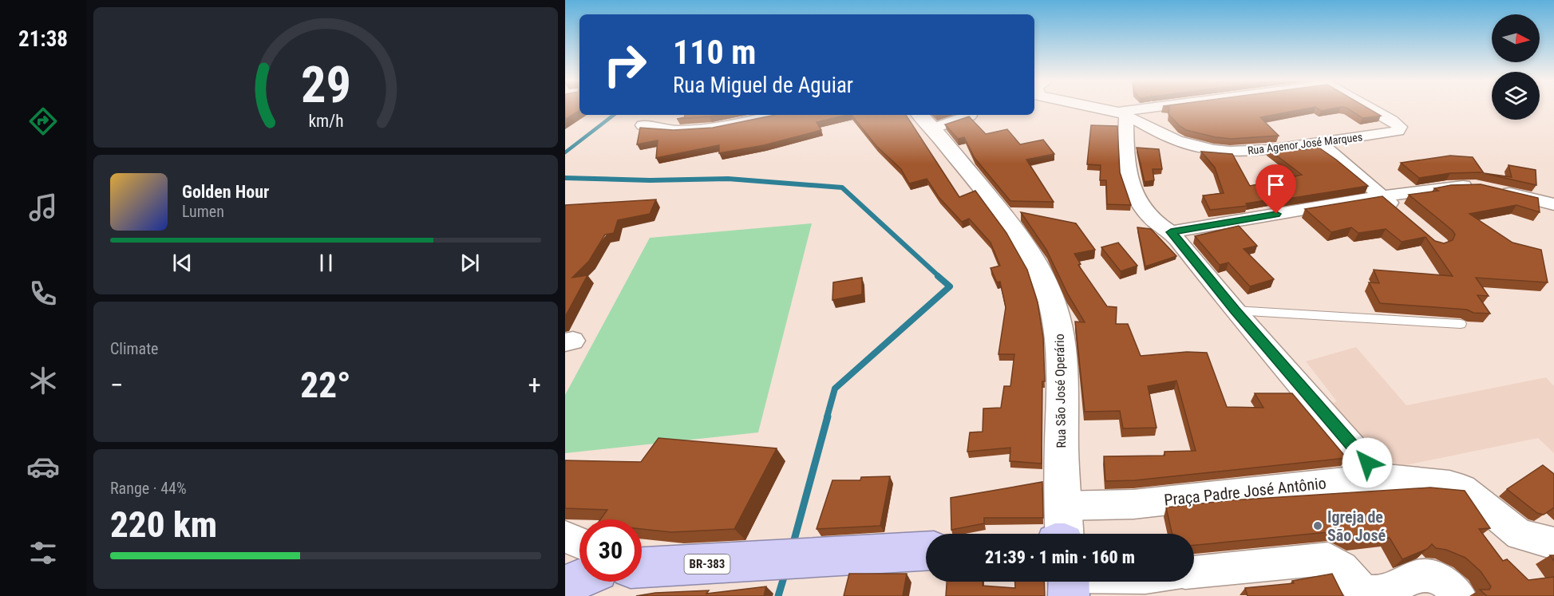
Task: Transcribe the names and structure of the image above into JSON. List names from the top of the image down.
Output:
{
  "streets": {
    "highway": ["BR-383"],
    "street": ["Rua Agenor José Marques", "Rua São José Operário", "Praça Padre José Antônio"]
  },
  "places": ["Igreja de São José"],
  "north": "right",
  "page": {
    "tabs": "21:38",
    "turn": ["110 m", "Rua Miguel de Aguiar"],
    "song": ["Golden Hour", "Lumen"],
    "tile": [
      "Climate",
      ["Range · 44%", "220 km"]
    ],
    "heat": ["−", "22°", "+"],
    "limit": "30",
    "trip": "21:39 · 1 min · 160 m",
    "gauge": ["29", "km/h"]
  }
}
